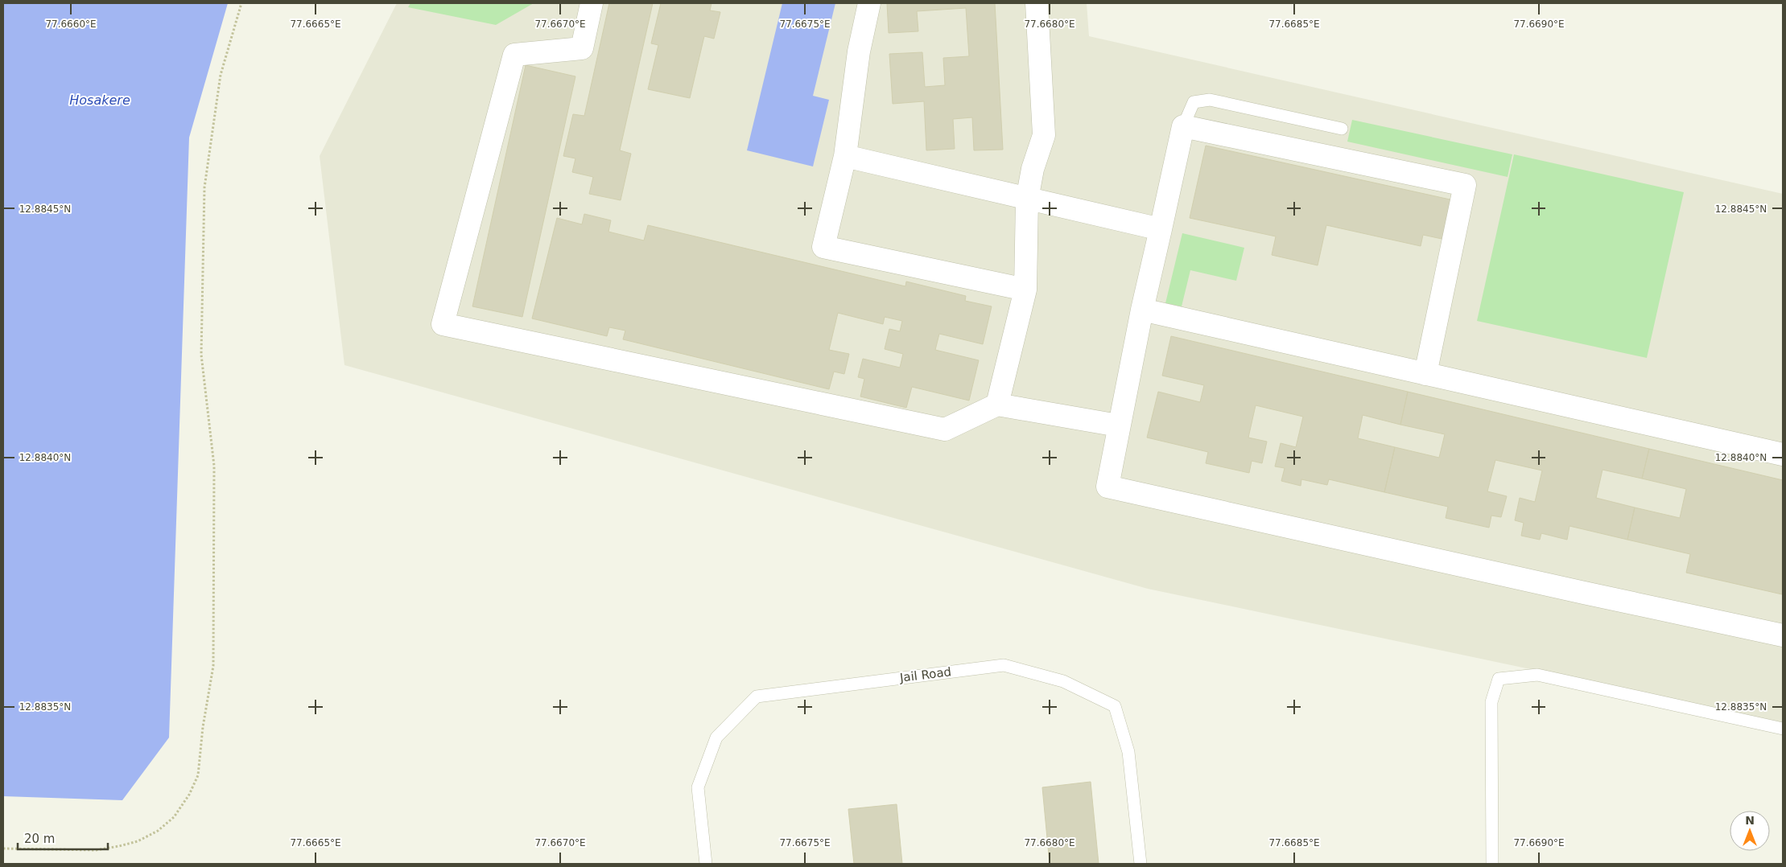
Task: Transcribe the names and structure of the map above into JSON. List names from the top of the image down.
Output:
{
  "streets": {
    "lane": ["Jail Road"]
  },
  "water": ["Hosakere"],
  "scale_bar": "20 m",
  "north": "top",
  "coordinates": [
    "77.6660°E",
    "77.6665°E",
    "77.6670°E",
    "77.6675°E",
    "77.6680°E",
    "77.6685°E",
    "77.6690°E",
    "12.8845°N",
    "12.8840°N",
    "12.8835°N"
  ]
}
